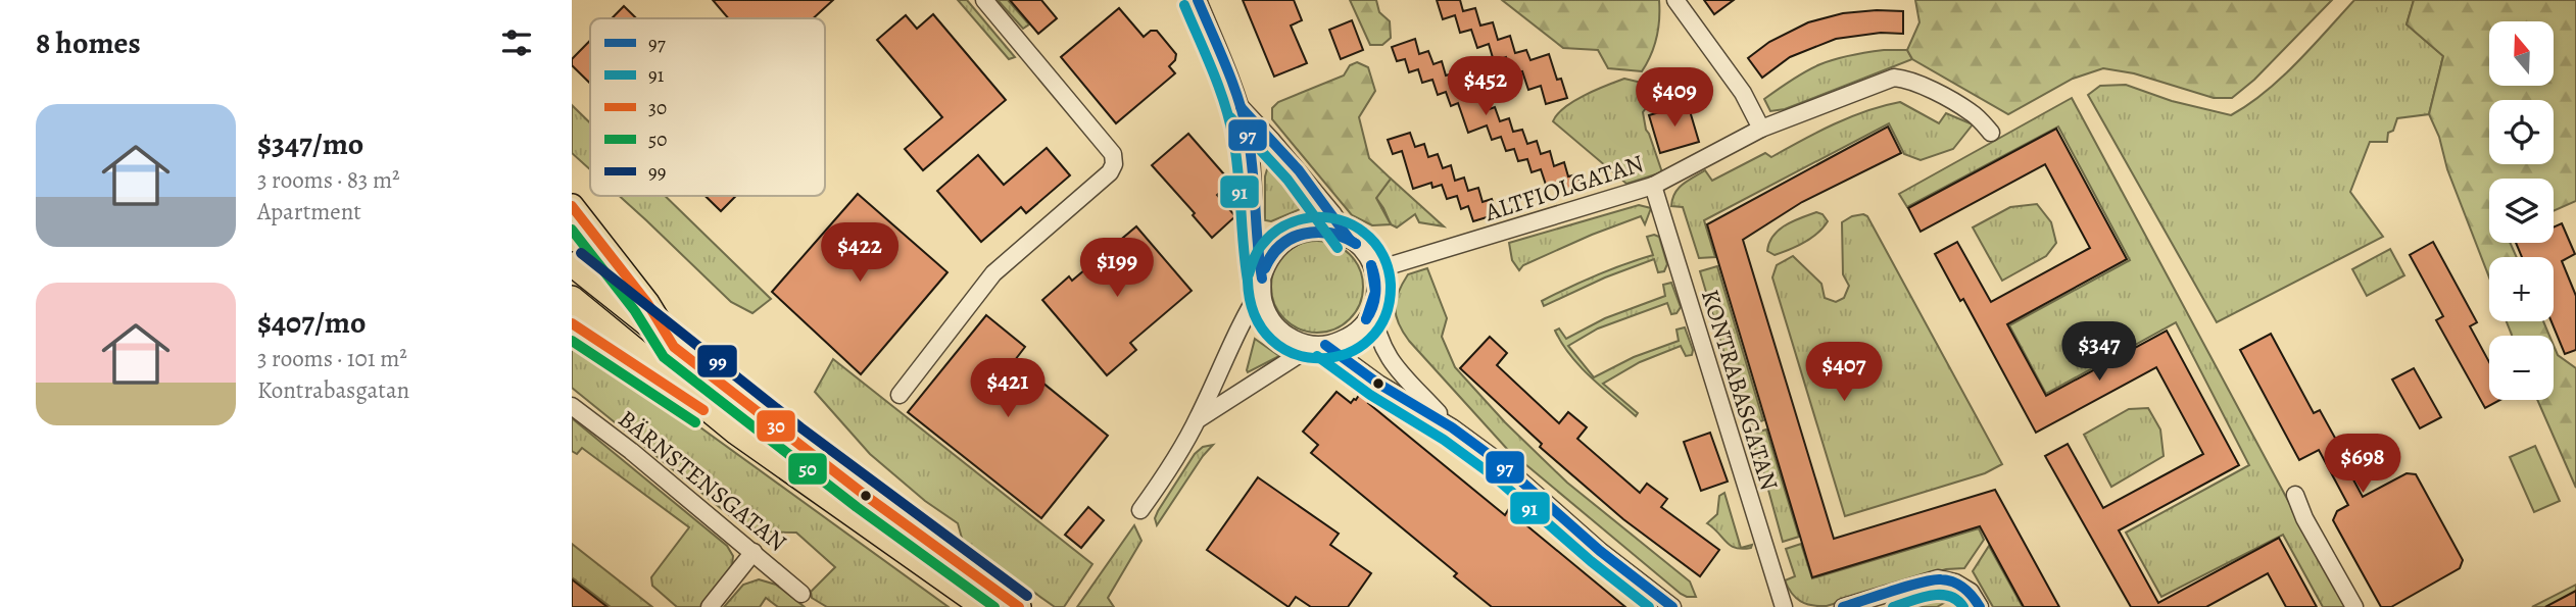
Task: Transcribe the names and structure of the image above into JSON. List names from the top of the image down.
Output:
{
  "streets": {
    "street": ["ALTFIOLGATAN", "KONTRABASGATAN", "BÄRNSTENSGATAN"]
  },
  "crossings": [
    ["ALTFIOLGATAN", "KONTRABASGATAN"]
  ],
  "lines": [
    "transit line 97",
    "transit line 91",
    "transit line 30",
    "transit line 50",
    "transit line 99"
  ],
  "legend": [
    "97",
    "91",
    "30",
    "50",
    "99"
  ],
  "north": "top",
  "page": {
    "heading": "8 homes",
    "map_buttons": ["+", "−"],
    "price": [
      "$452",
      "$409",
      "$422",
      "$199",
      "$347",
      "$407",
      "$421",
      "$698"
    ],
    "list": [
      {
        "name": "$347/mo",
        "note": "3 rooms · 83 m² · Apartment"
      },
      {
        "name": "$407/mo",
        "note": "3 rooms · 101 m² · Kontrabasgatan"
      }
    ]
  }
}
